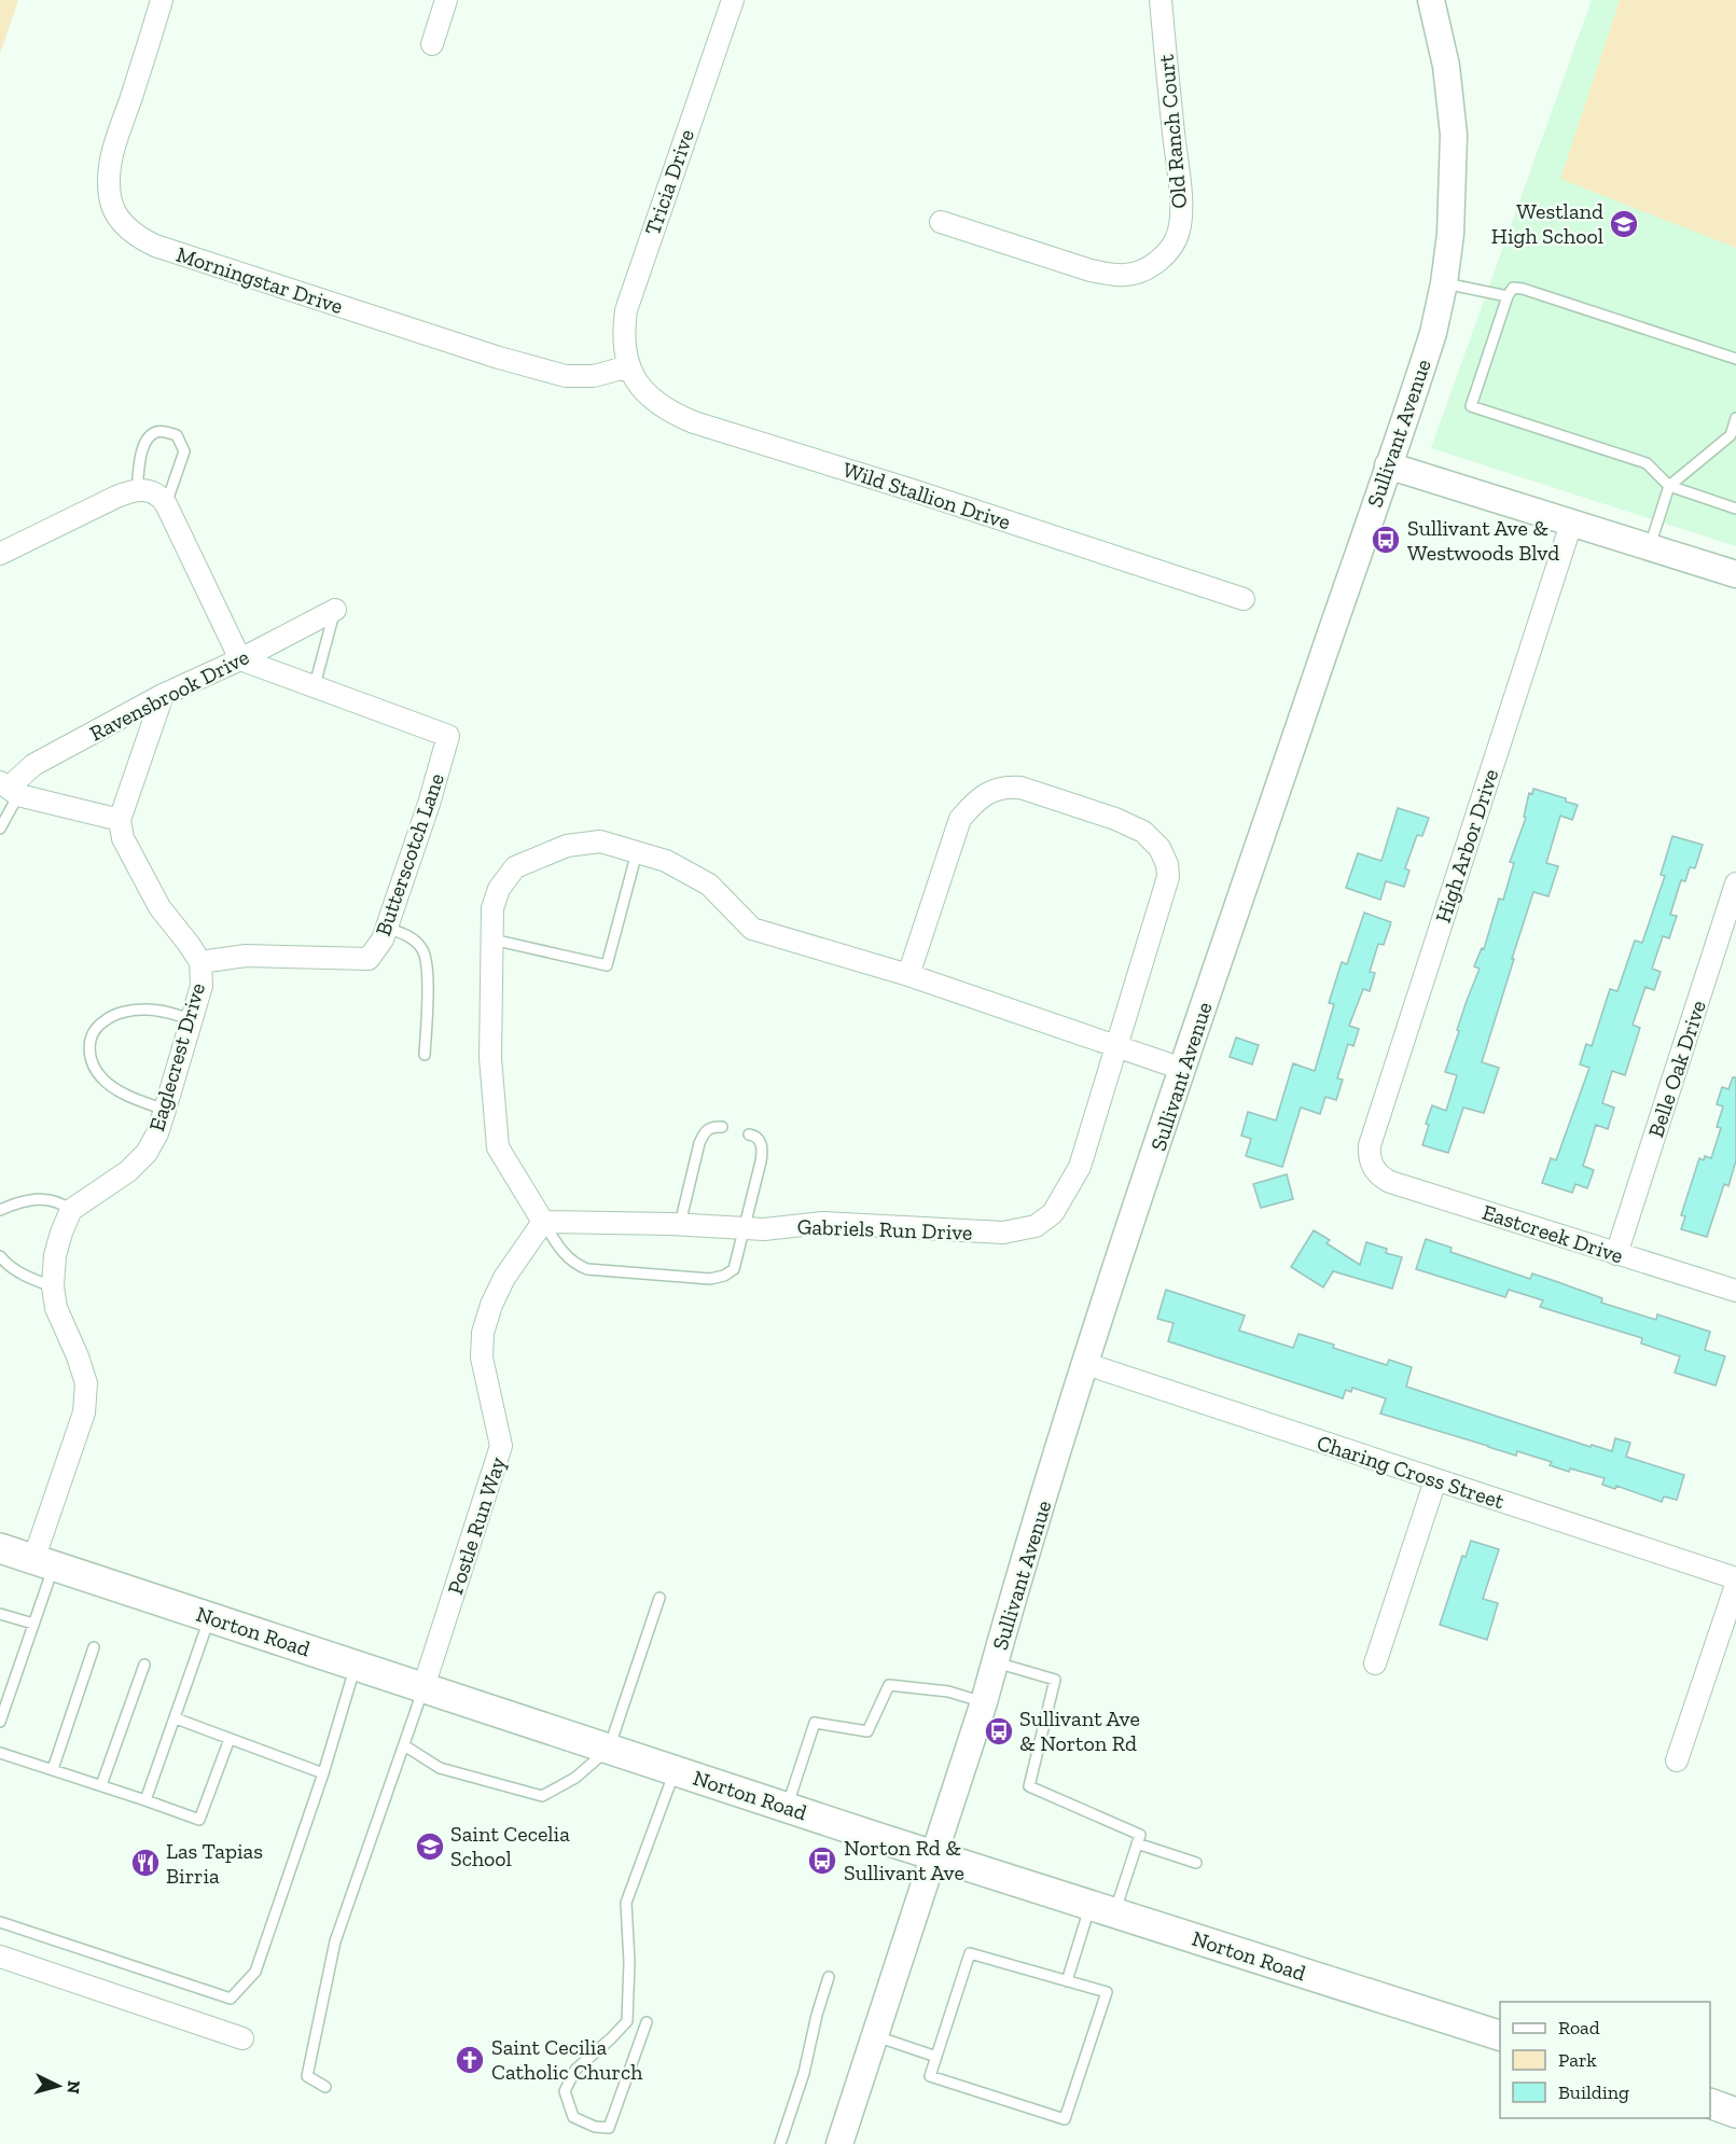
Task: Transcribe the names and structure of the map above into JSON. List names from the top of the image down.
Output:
{
  "streets": {
    "main road": ["Norton Road"],
    "street": [
      "Old Ranch Court",
      "Tricia Drive",
      "Morningstar Drive",
      "Sullivant Avenue",
      "Wild Stallion Drive",
      "Ravensbrook Drive",
      "High Arbor Drive",
      "Butterscotch Lane",
      "Eaglecrest Drive",
      "Belle Oak Drive",
      "Gabriels Run Drive",
      "Eastcreek Drive",
      "Charing Cross Street",
      "Postle Run Way"
    ]
  },
  "crossings": [
    ["Tricia Drive", "Morningstar Drive"],
    ["Tricia Drive", "Wild Stallion Drive"],
    ["Morningstar Drive", "Wild Stallion Drive"],
    ["Sullivant Avenue", "Charing Cross Street"],
    ["Sullivant Avenue", "Norton Road"],
    ["Ravensbrook Drive", "Butterscotch Lane"],
    ["High Arbor Drive", "Eastcreek Drive"],
    ["Butterscotch Lane", "Eaglecrest Drive"],
    ["Belle Oak Drive", "Eastcreek Drive"],
    ["Gabriels Run Drive", "Postle Run Way"],
    ["Postle Run Way", "Norton Road"]
  ],
  "places": {
    "school or university": ["Westland High School", "Saint Cecelia School"],
    "bus stop": ["Sullivant Ave & Westwoods Blvd", "Sullivant Ave & Norton Rd", "Norton Rd & Sullivant Ave"],
    "restaurant": ["Las Tapias Birria"],
    "church": ["Saint Cecilia Catholic Church"]
  },
  "legend": ["Road", "Park", "Building"],
  "north": "right"
}
